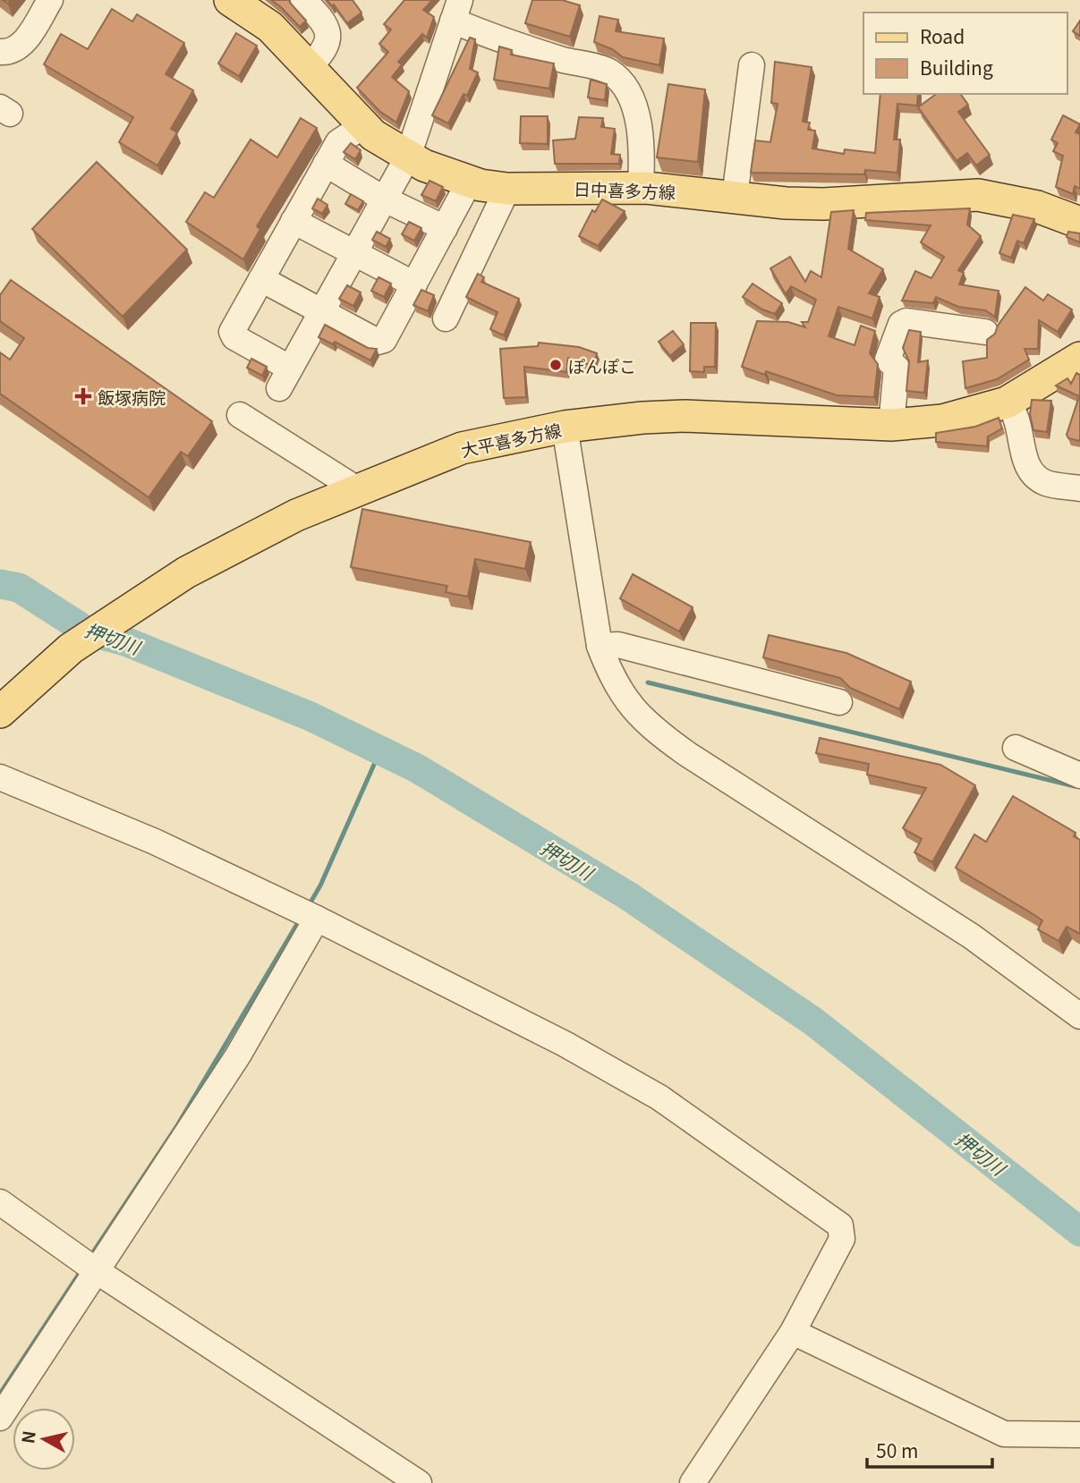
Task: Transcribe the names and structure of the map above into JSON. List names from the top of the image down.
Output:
{
  "streets": {
    "main road": ["日中喜多方線", "大平喜多方線"]
  },
  "water": ["押切川"],
  "places": {
    "other": ["ぽんぽこ"],
    "health": ["飯塚病院"]
  },
  "legend": ["Road", "Building"],
  "scale_bar": "50 m",
  "north": "left"
}
